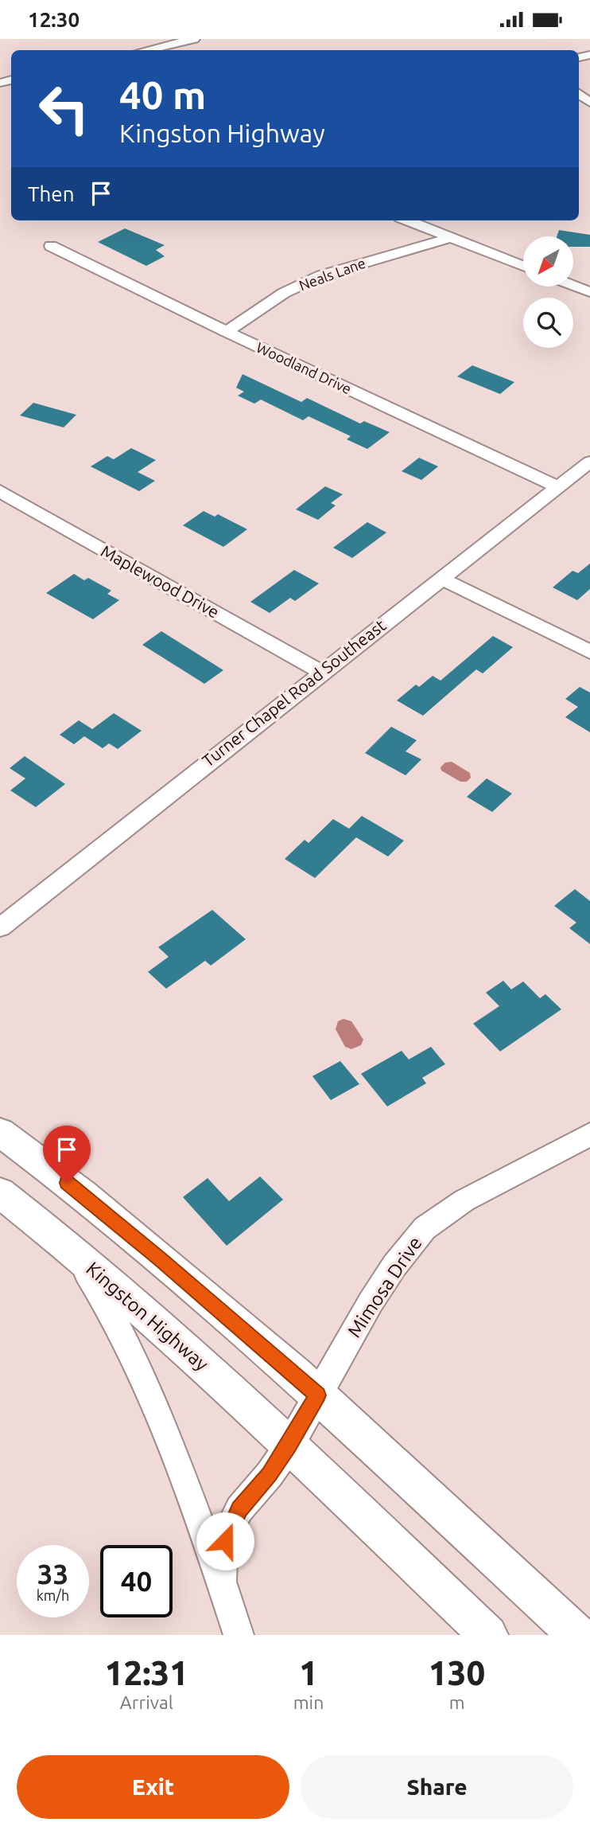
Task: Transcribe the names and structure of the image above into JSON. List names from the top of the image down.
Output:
{
  "streets": {
    "main road": ["Kingston Highway"],
    "street": [
      "Neals Lane",
      "Woodland Drive",
      "Maplewood Drive",
      "Turner Chapel Road Southeast",
      "Mimosa Drive"
    ]
  },
  "crossings": [
    ["Neals Lane", "Woodland Drive"],
    ["Woodland Drive", "Turner Chapel Road Southeast"],
    ["Maplewood Drive", "Turner Chapel Road Southeast"]
  ],
  "north": "bottom left",
  "page": {
    "status": "12:30",
    "turn": ["40 m", "Kingston Highway"],
    "then": "Then",
    "speed": "33 km/h",
    "limit": "40",
    "eta": [
      "12:31",
      "Arrival",
      "1",
      "min",
      "130",
      "m"
    ],
    "buttons": ["Exit", "Share"]
  }
}
